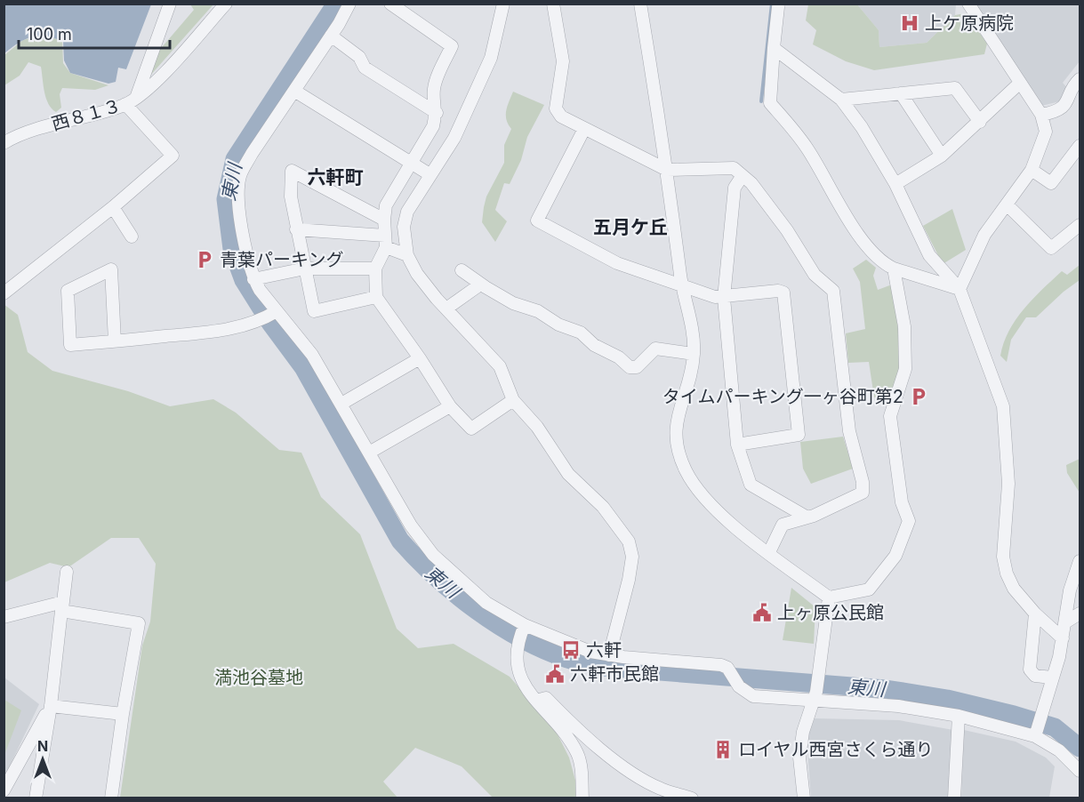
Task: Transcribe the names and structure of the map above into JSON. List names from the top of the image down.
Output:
{
  "streets": {
    "street": ["西８１３"]
  },
  "districts": ["六軒町", "五月ケ丘"],
  "water": ["東川"],
  "parks": ["満池谷墓地"],
  "places": {
    "hospital": ["上ケ原病院"],
    "parking": ["青葉パーキング", "タイムパーキング一ヶ谷町第2"],
    "public building": ["上ヶ原公民館", "六軒市民館"],
    "bus stop": ["六軒"],
    "building": ["ロイヤル西宮さくら通り"]
  },
  "scale_bar": "100 m",
  "north": "top"
}
